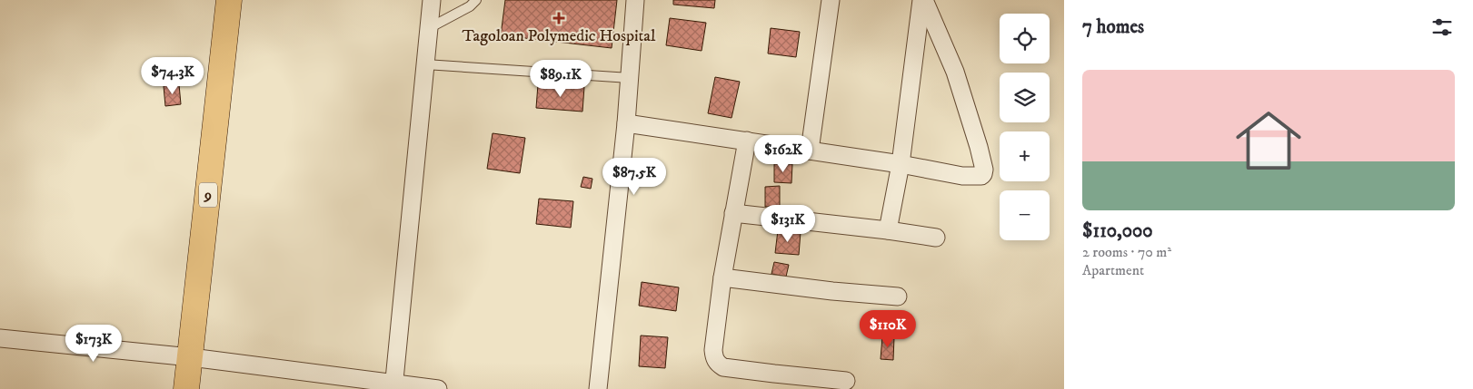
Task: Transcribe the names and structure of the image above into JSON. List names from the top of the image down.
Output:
{
  "streets": {
    "highway": ["9"]
  },
  "places": {
    "health": ["Tagoloan Polymedic Hospital"]
  },
  "page": {
    "heading": "7 homes",
    "map_buttons": ["+", "−"],
    "list": [
      {
        "name": "$110,000",
        "note": "2 rooms · 70 m² · Apartment"
      }
    ],
    "price": [
      "$74.3K",
      "$89.1K",
      "$162K",
      "$87.5K",
      "$131K",
      "$110K",
      "$173K"
    ]
  }
}
